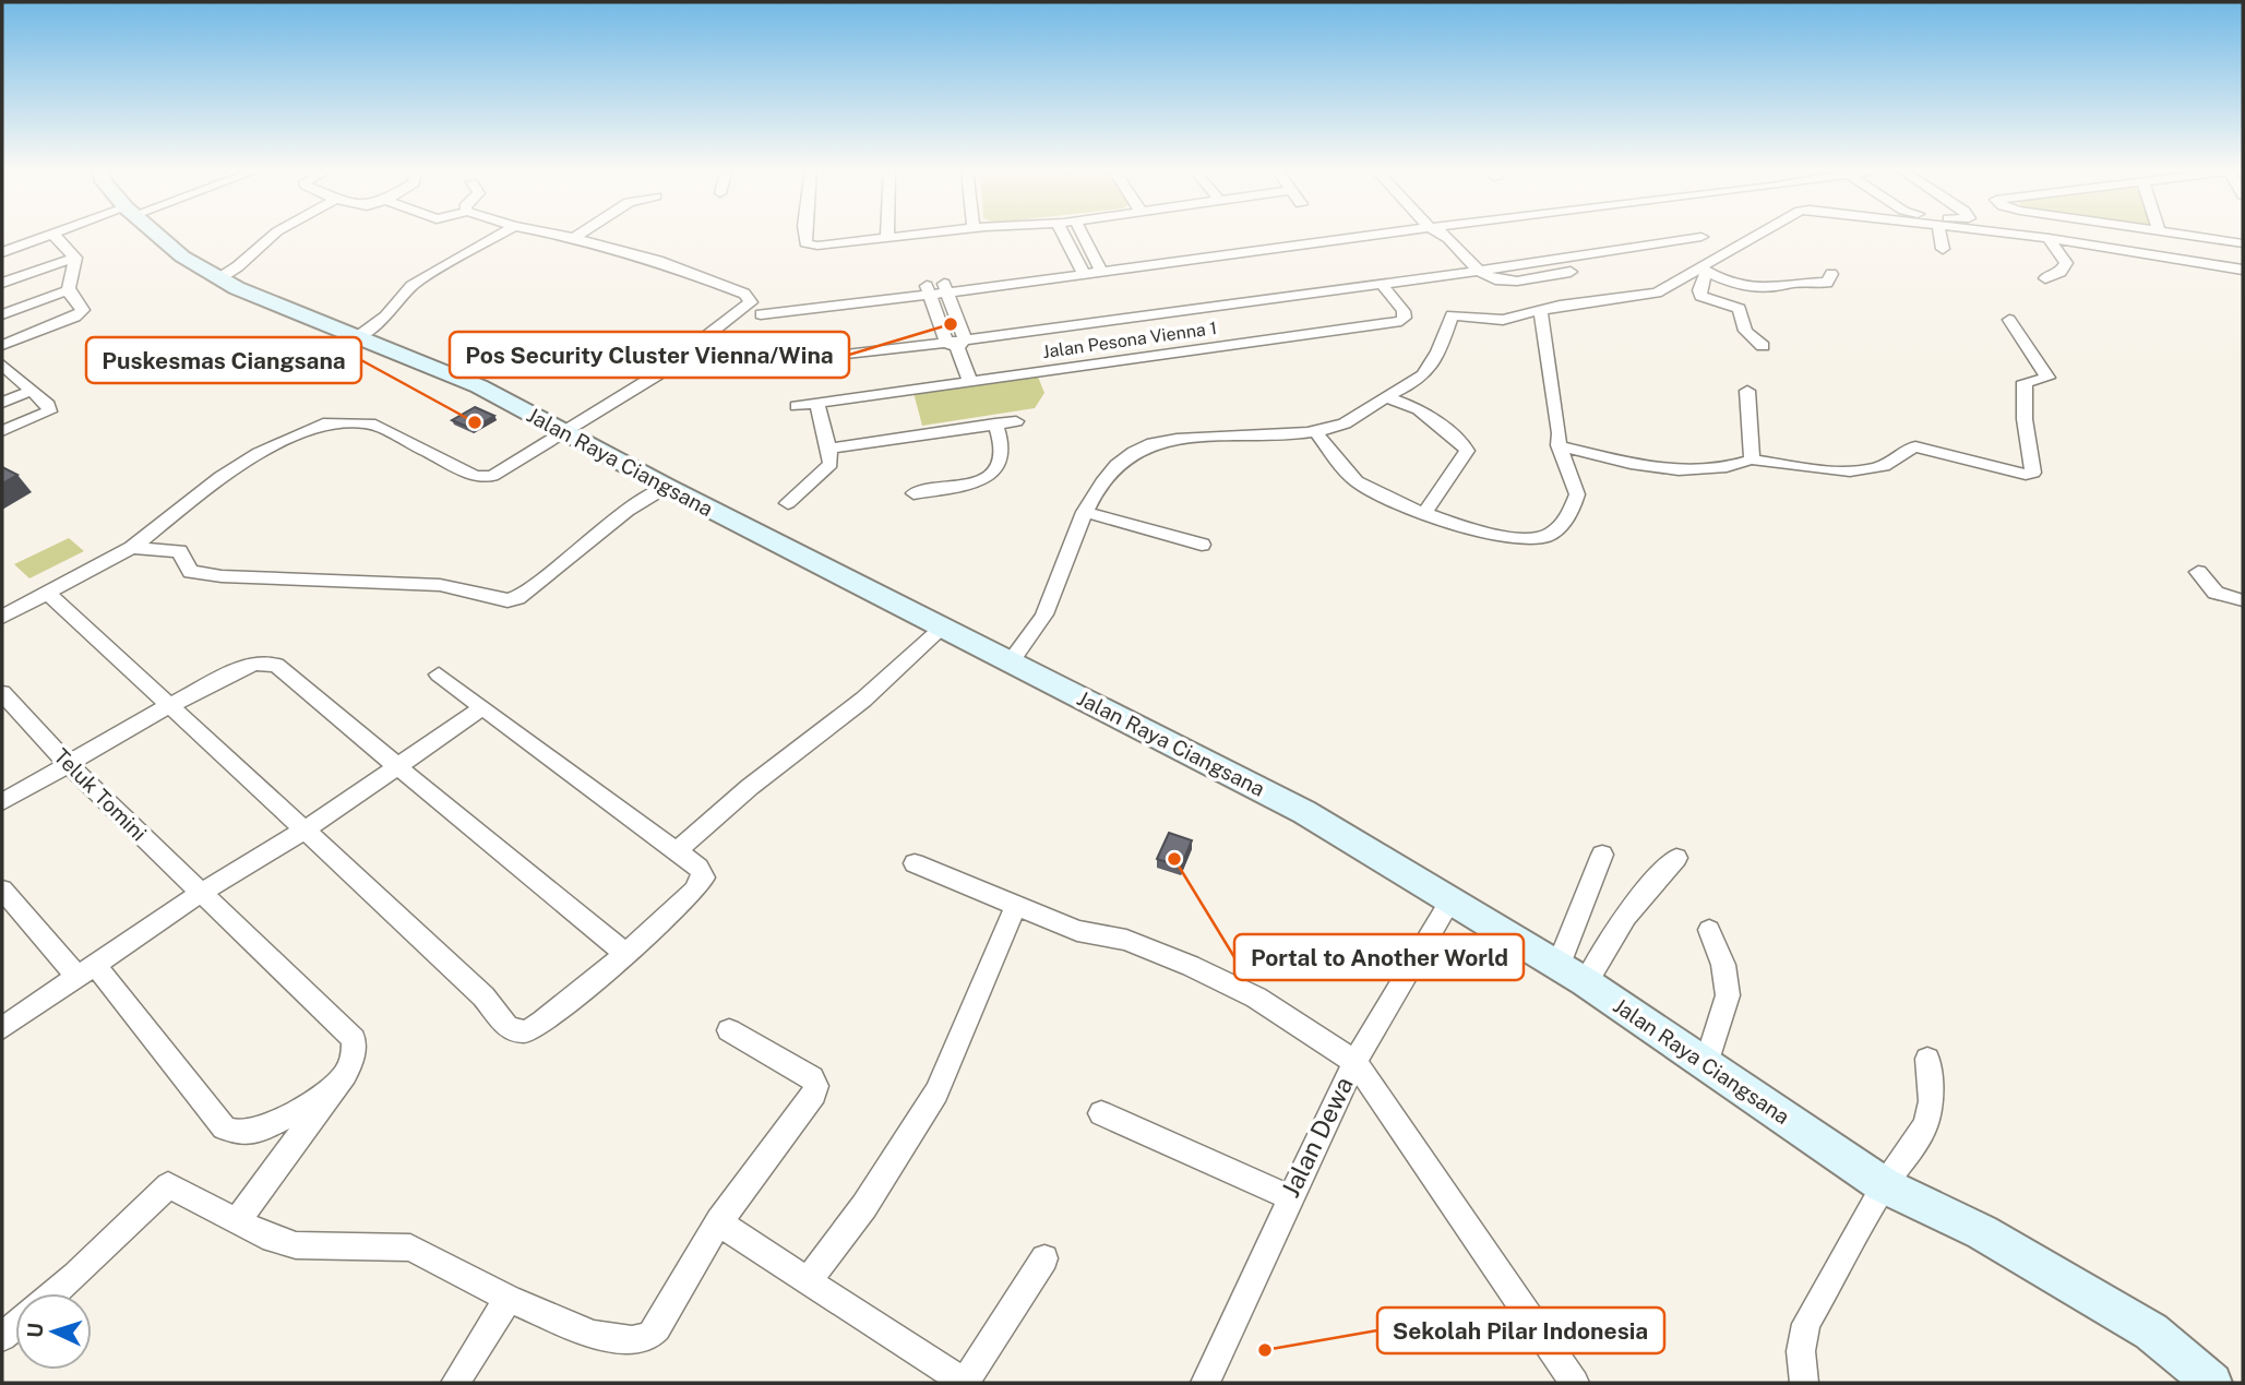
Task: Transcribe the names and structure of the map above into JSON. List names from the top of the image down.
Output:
{
  "streets": {
    "main road": ["Jalan Raya Ciangsana"],
    "street": ["Jalan Pesona Vienna 1", "Teluk Tomini", "Jalan Dewa"]
  },
  "crossings": [
    ["Jalan Raya Ciangsana", "Jalan Dewa"]
  ],
  "places": [
    "Pos Security Cluster Vienna/Wina",
    "Puskesmas Ciangsana",
    "Portal to Another World",
    "Sekolah Pilar Indonesia"
  ],
  "north": "left"
}
